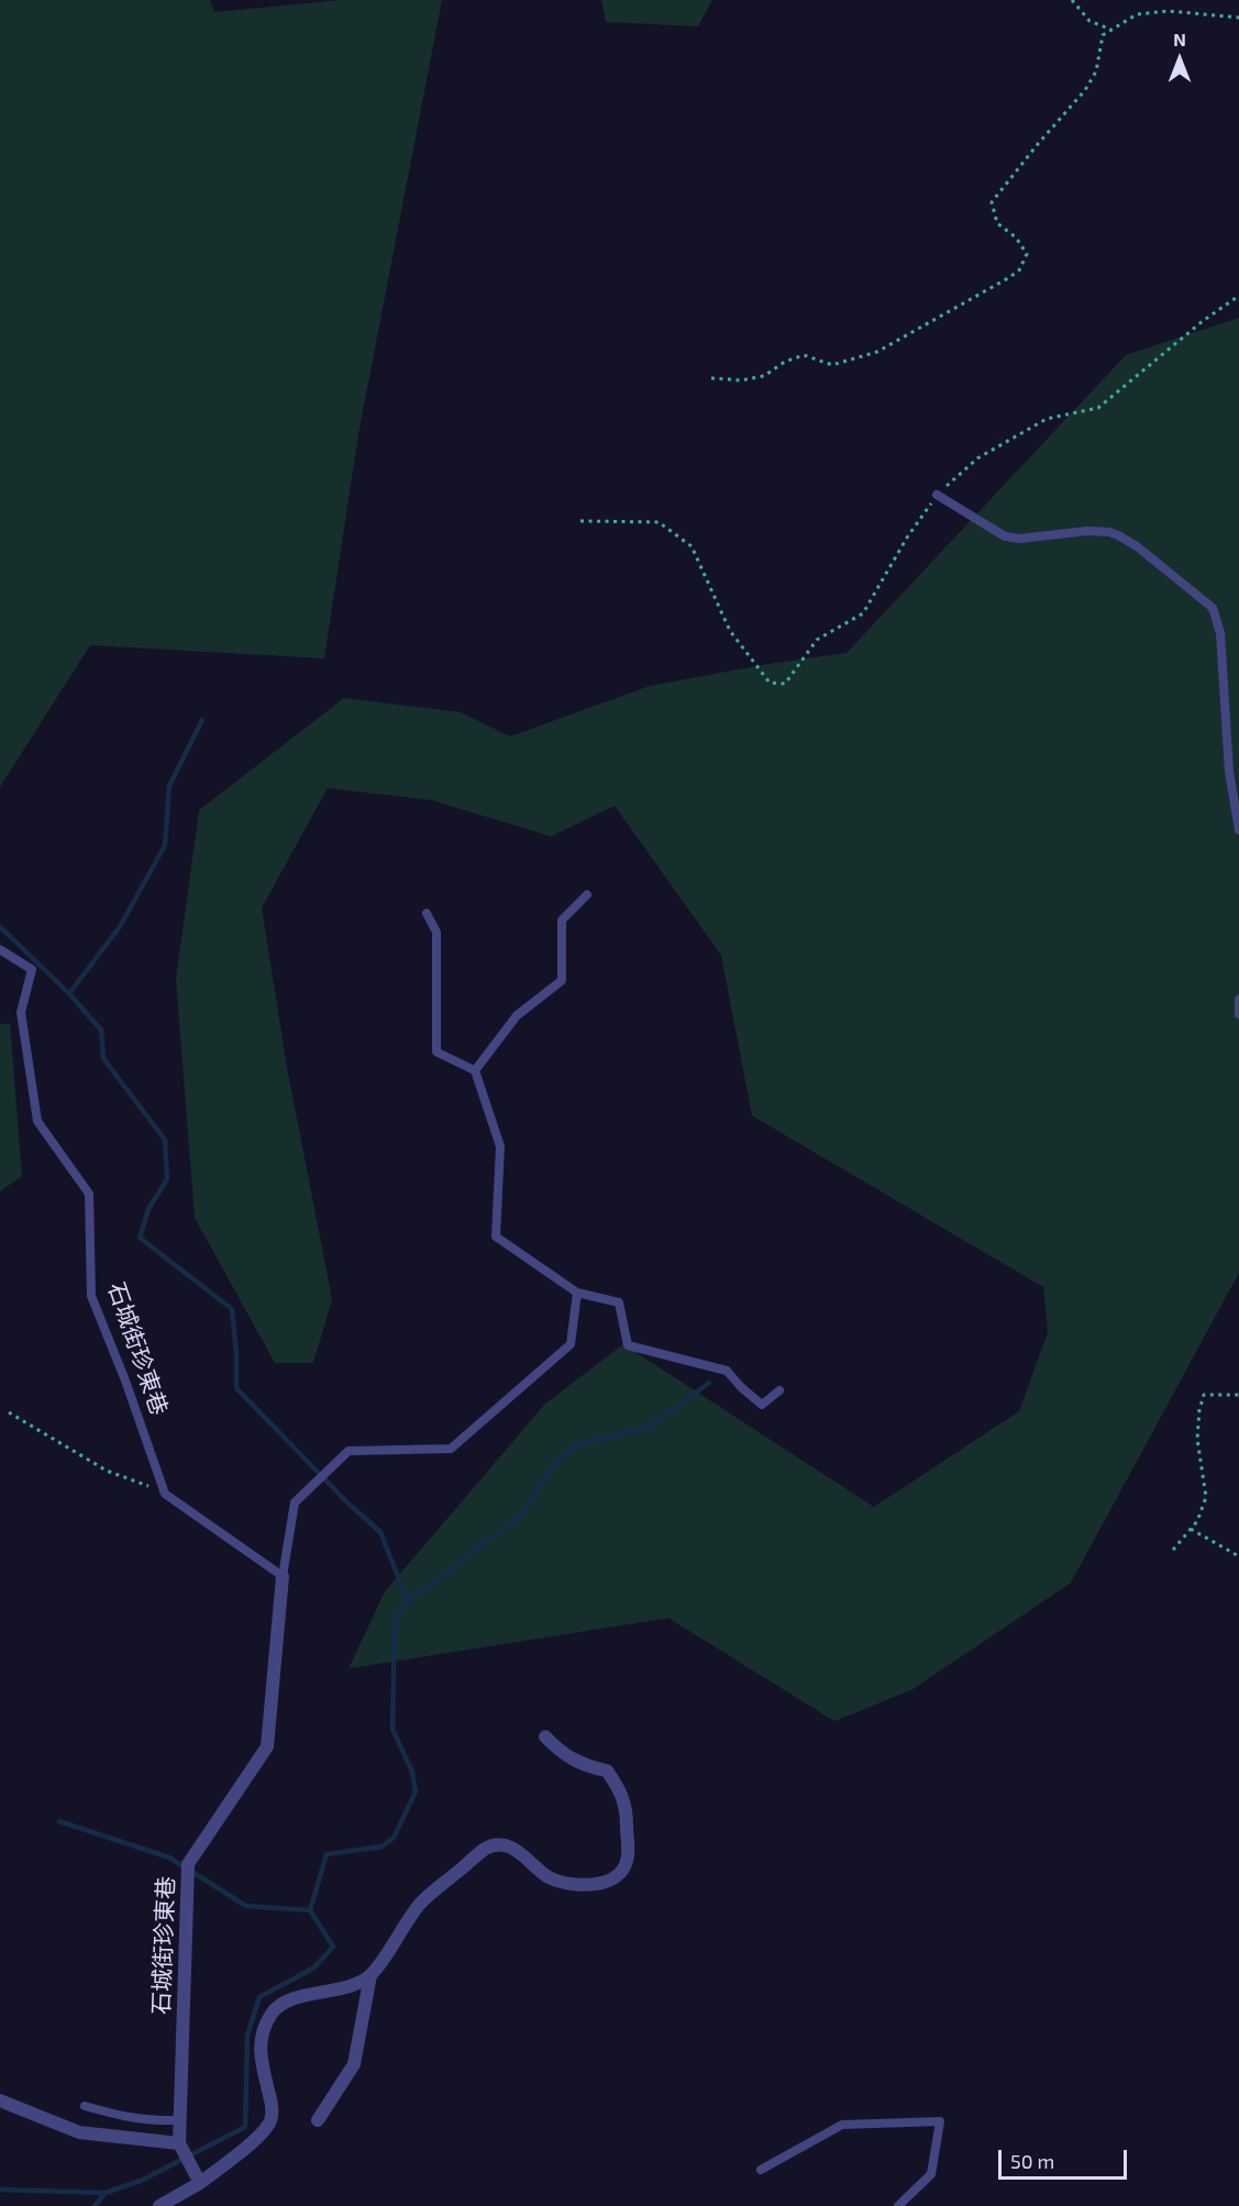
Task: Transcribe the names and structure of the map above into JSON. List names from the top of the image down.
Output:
{
  "streets": {
    "street": ["石城街珍東巷"]
  },
  "scale_bar": "50 m",
  "north": "top"
}
